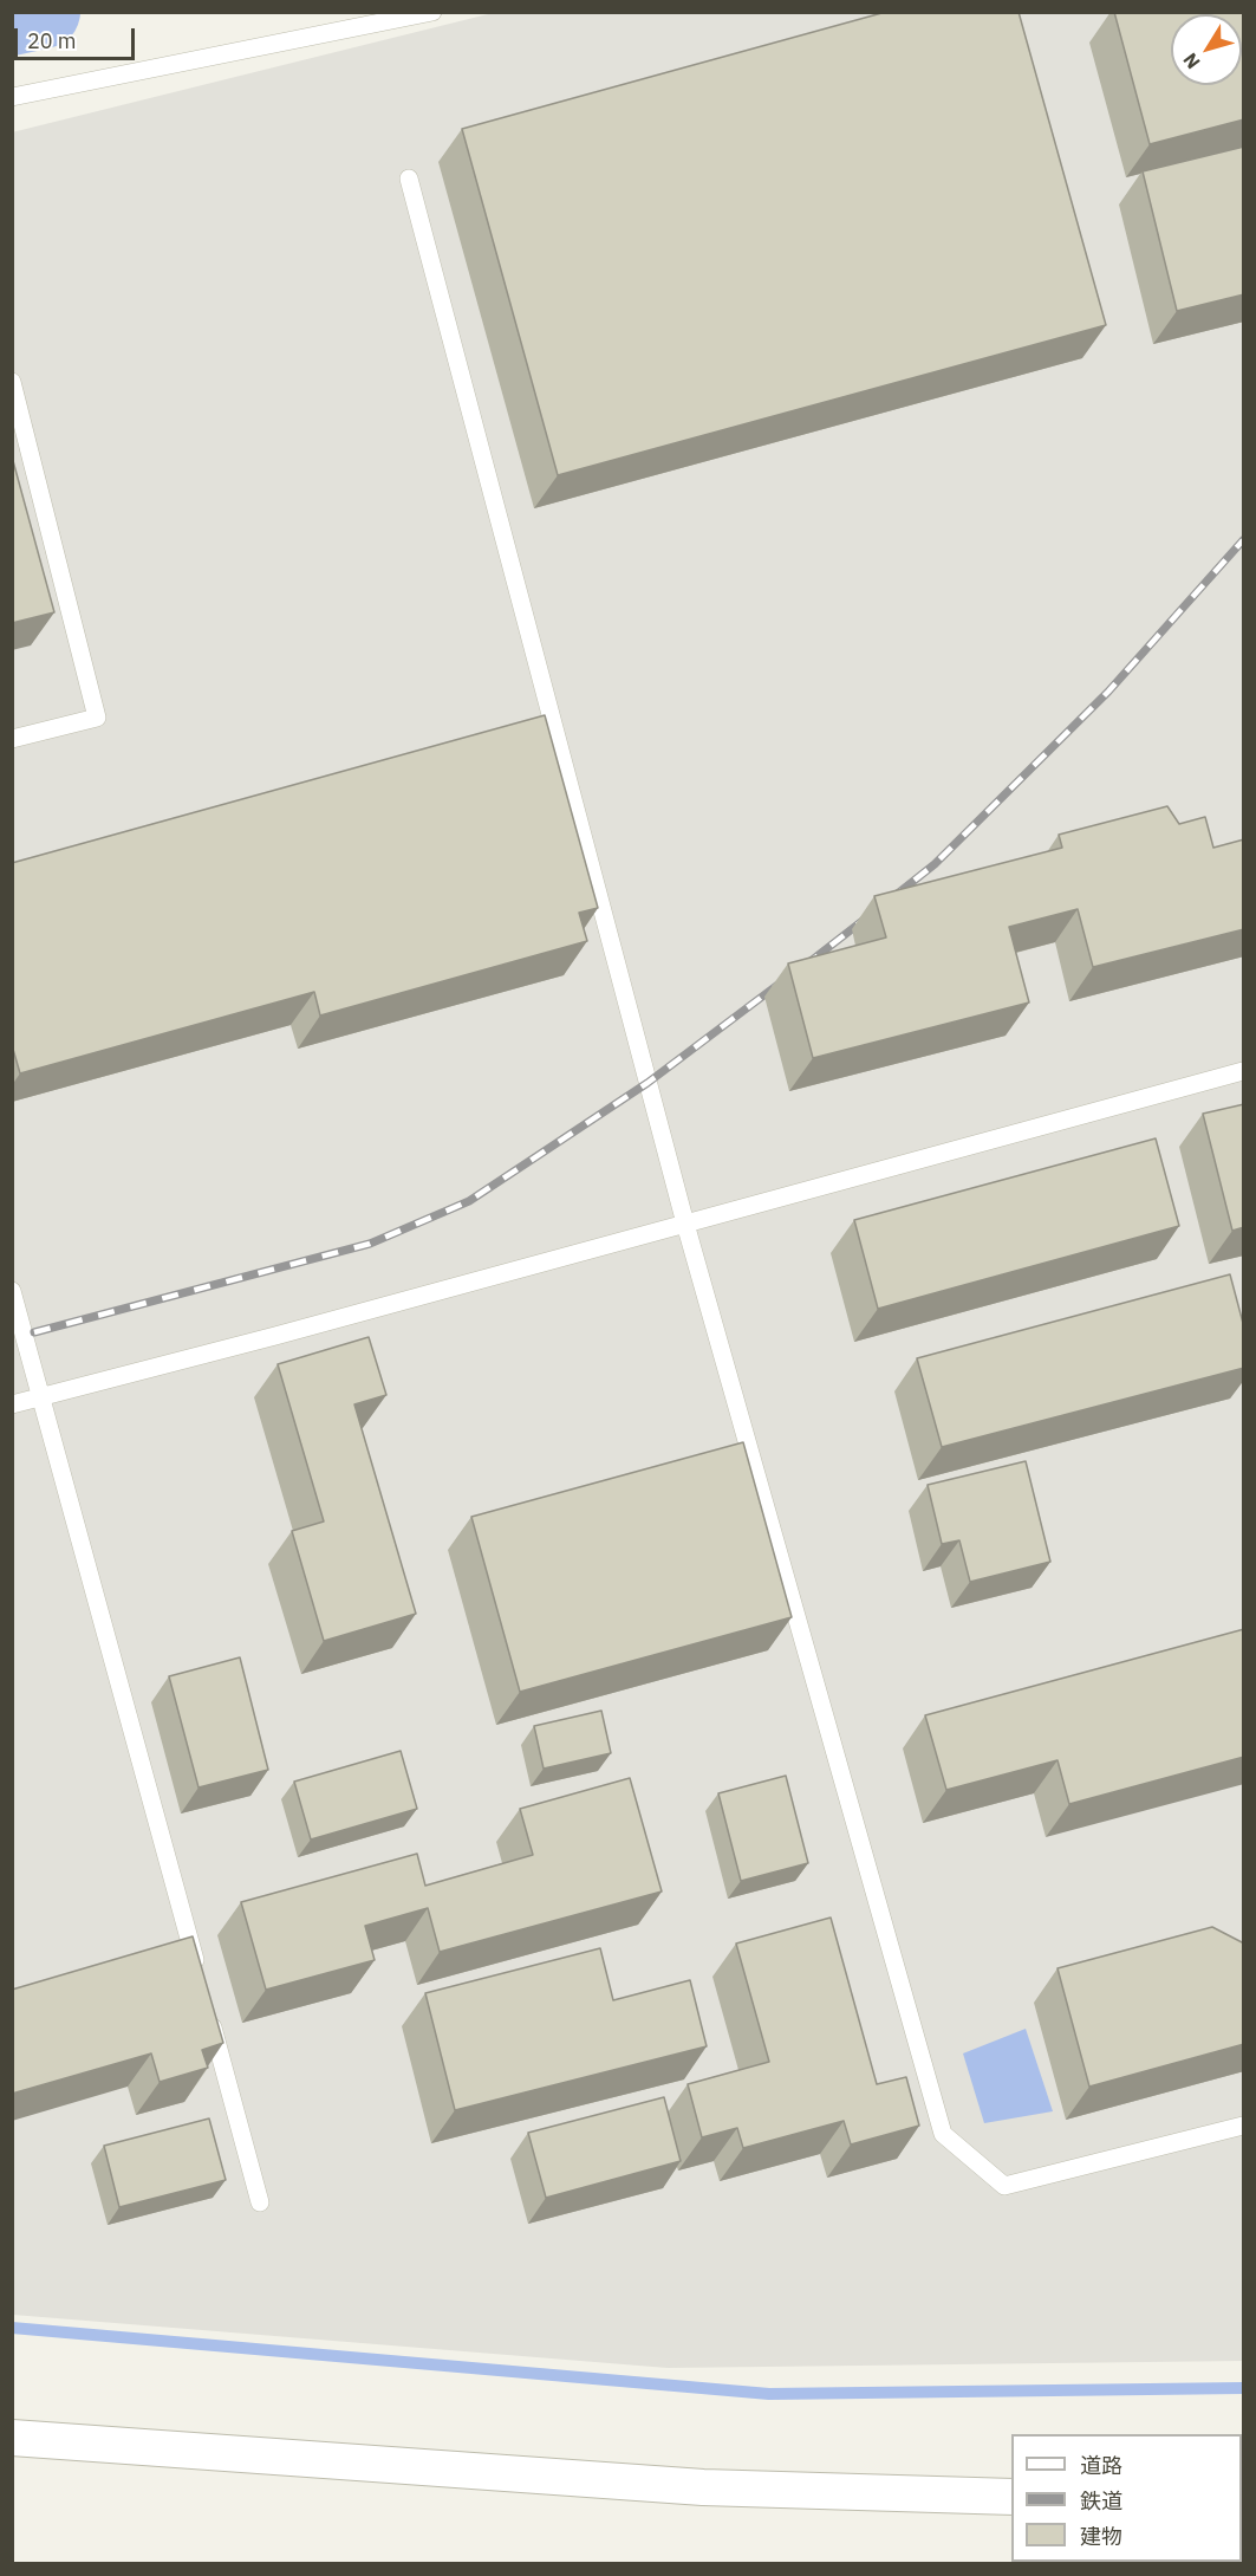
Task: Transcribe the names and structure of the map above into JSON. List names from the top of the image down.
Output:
{
  "legend": ["道路", "鉄道", "建物"],
  "scale_bar": "20 m",
  "north": "bottom left"
}
